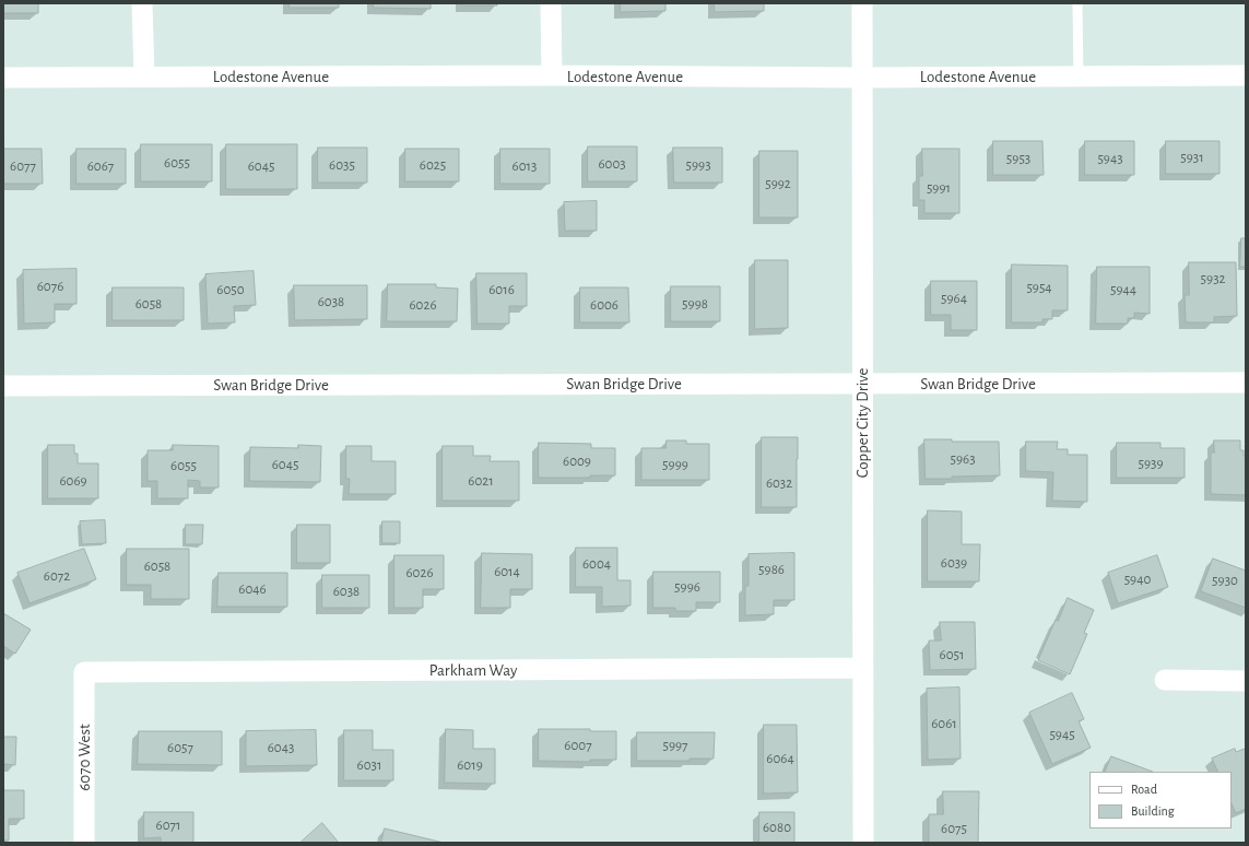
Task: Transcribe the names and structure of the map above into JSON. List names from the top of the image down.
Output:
{
  "streets": {
    "street": [
      "Lodestone Avenue",
      "Swan Bridge Drive",
      "Copper City Drive",
      "Parkham Way",
      "6070 West"
    ]
  },
  "crossings": [
    ["Lodestone Avenue", "Copper City Drive"],
    ["Swan Bridge Drive", "Copper City Drive"],
    ["Copper City Drive", "Parkham Way"],
    ["Parkham Way", "6070 West"]
  ],
  "house_numbers": [
    "5931",
    "5953",
    "5943",
    "6055",
    "6003",
    "6035",
    "6025",
    "5993",
    "6077",
    "6067",
    "6045",
    "6013",
    "5992",
    "5991",
    "5932",
    "6076",
    "5954",
    "6050",
    "6016",
    "5944",
    "5964",
    "6038",
    "6058",
    "5998",
    "6026",
    "6006",
    "5963",
    "6009",
    "5939",
    "6045",
    "5999",
    "6055",
    "6069",
    "6021",
    "6032",
    "6039",
    "6004",
    "6058",
    "5986",
    "6014",
    "6026",
    "6072",
    "5940",
    "5930",
    "5996",
    "6046",
    "6038",
    "6051",
    "6061",
    "5945",
    "6007",
    "5997",
    "6057",
    "6043",
    "6064",
    "6031",
    "6019",
    "6071",
    "6080",
    "6075"
  ],
  "legend": ["Road", "Building"]
}
